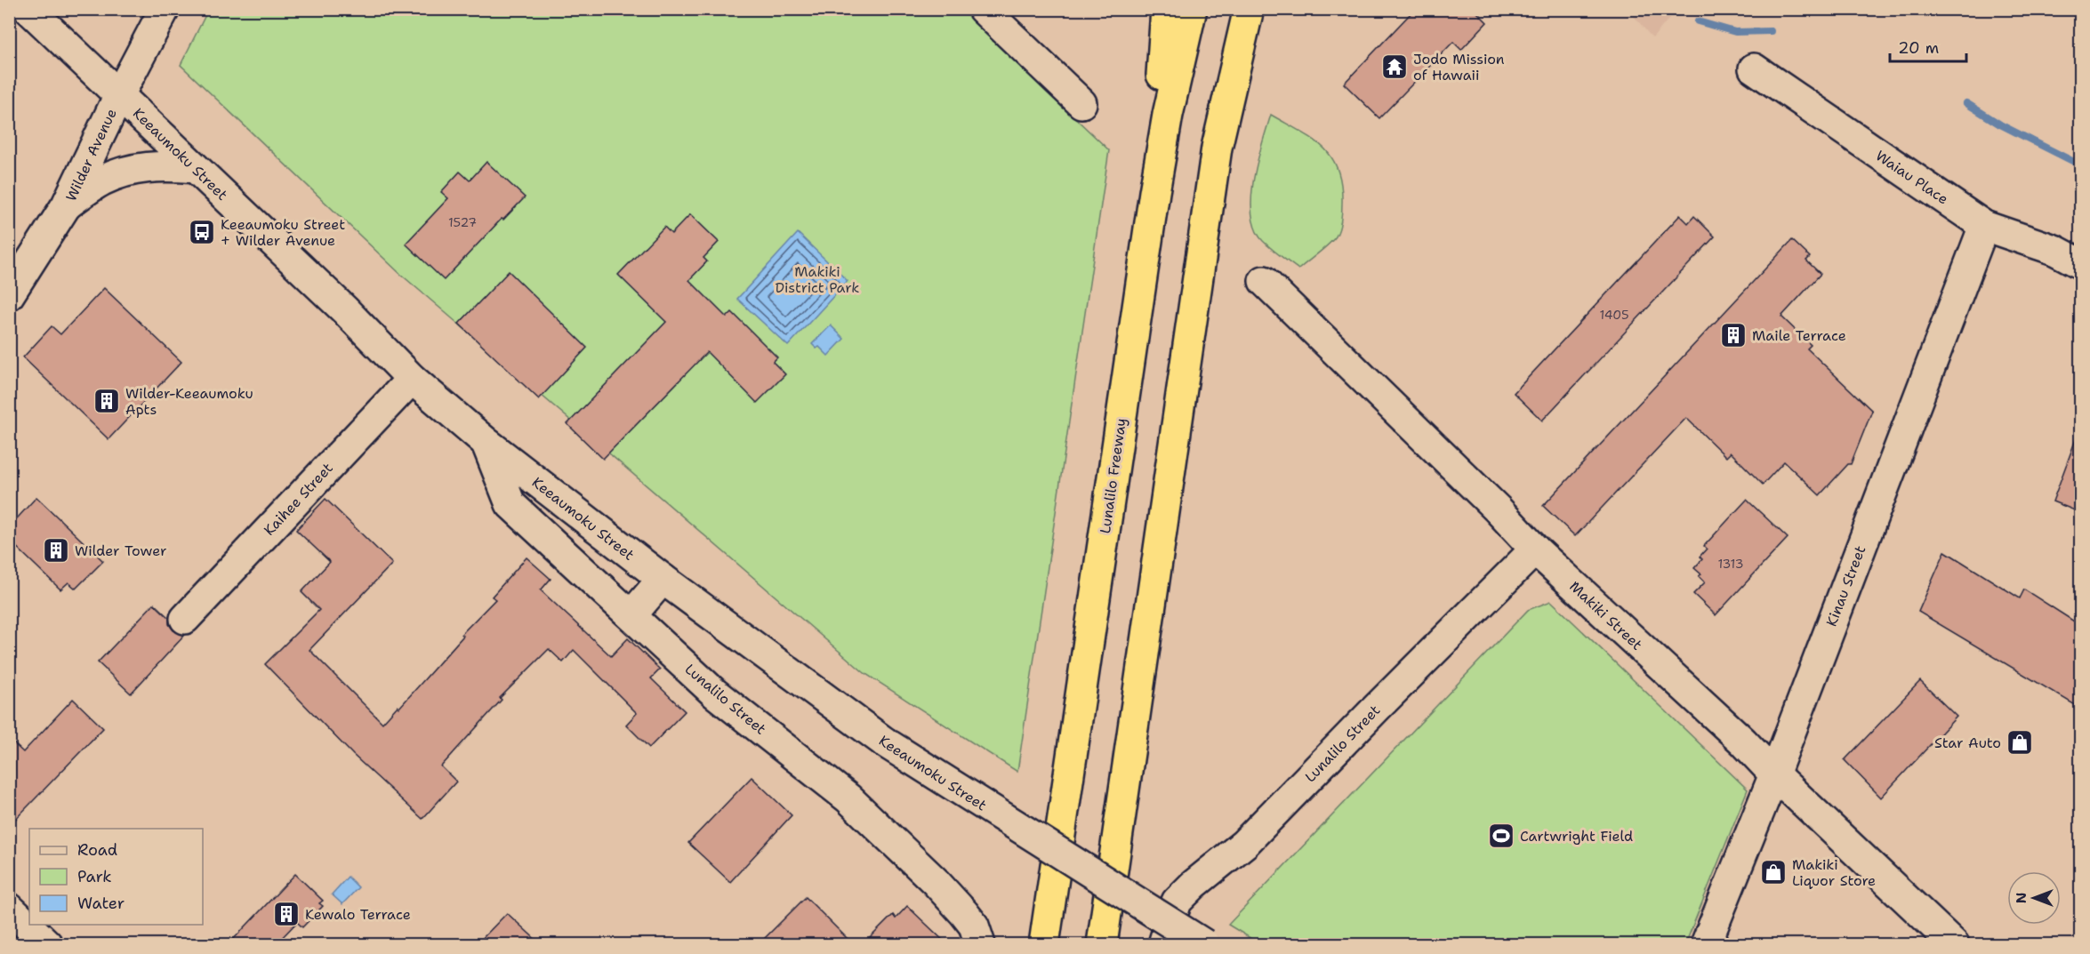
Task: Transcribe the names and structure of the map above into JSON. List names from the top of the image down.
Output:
{
  "streets": {
    "highway": ["Lunalilo Freeway"],
    "street": [
      "Keeaumoku Street",
      "Wilder Avenue",
      "Waiau Place",
      "Kaihee Street",
      "Kinau Street",
      "Makiki Street",
      "Lunalilo Street"
    ]
  },
  "crossings": [
    ["Keeaumoku Street", "Wilder Avenue"],
    ["Keeaumoku Street", "Kaihee Street"],
    ["Keeaumoku Street", "Lunalilo Street"],
    ["Waiau Place", "Kinau Street"],
    ["Kinau Street", "Makiki Street"],
    ["Makiki Street", "Lunalilo Street"]
  ],
  "parks": ["Makiki District Park"],
  "places": {
    "temple": ["Jodo Mission of Hawaii"],
    "bus stop": ["Keeaumoku Street + Wilder Avenue"],
    "building": [
      "Maile Terrace",
      "Wilder-Keeaumoku Apts",
      "Wilder Tower",
      "Kewalo Terrace"
    ],
    "shop": ["Star Auto", "Makiki Liquor Store"],
    "sports": ["Cartwright Field"]
  },
  "house_numbers": ["1527", "1405", "1313"],
  "legend": ["Road", "Park", "Water"],
  "scale_bar": "20 m",
  "north": "left"
}
